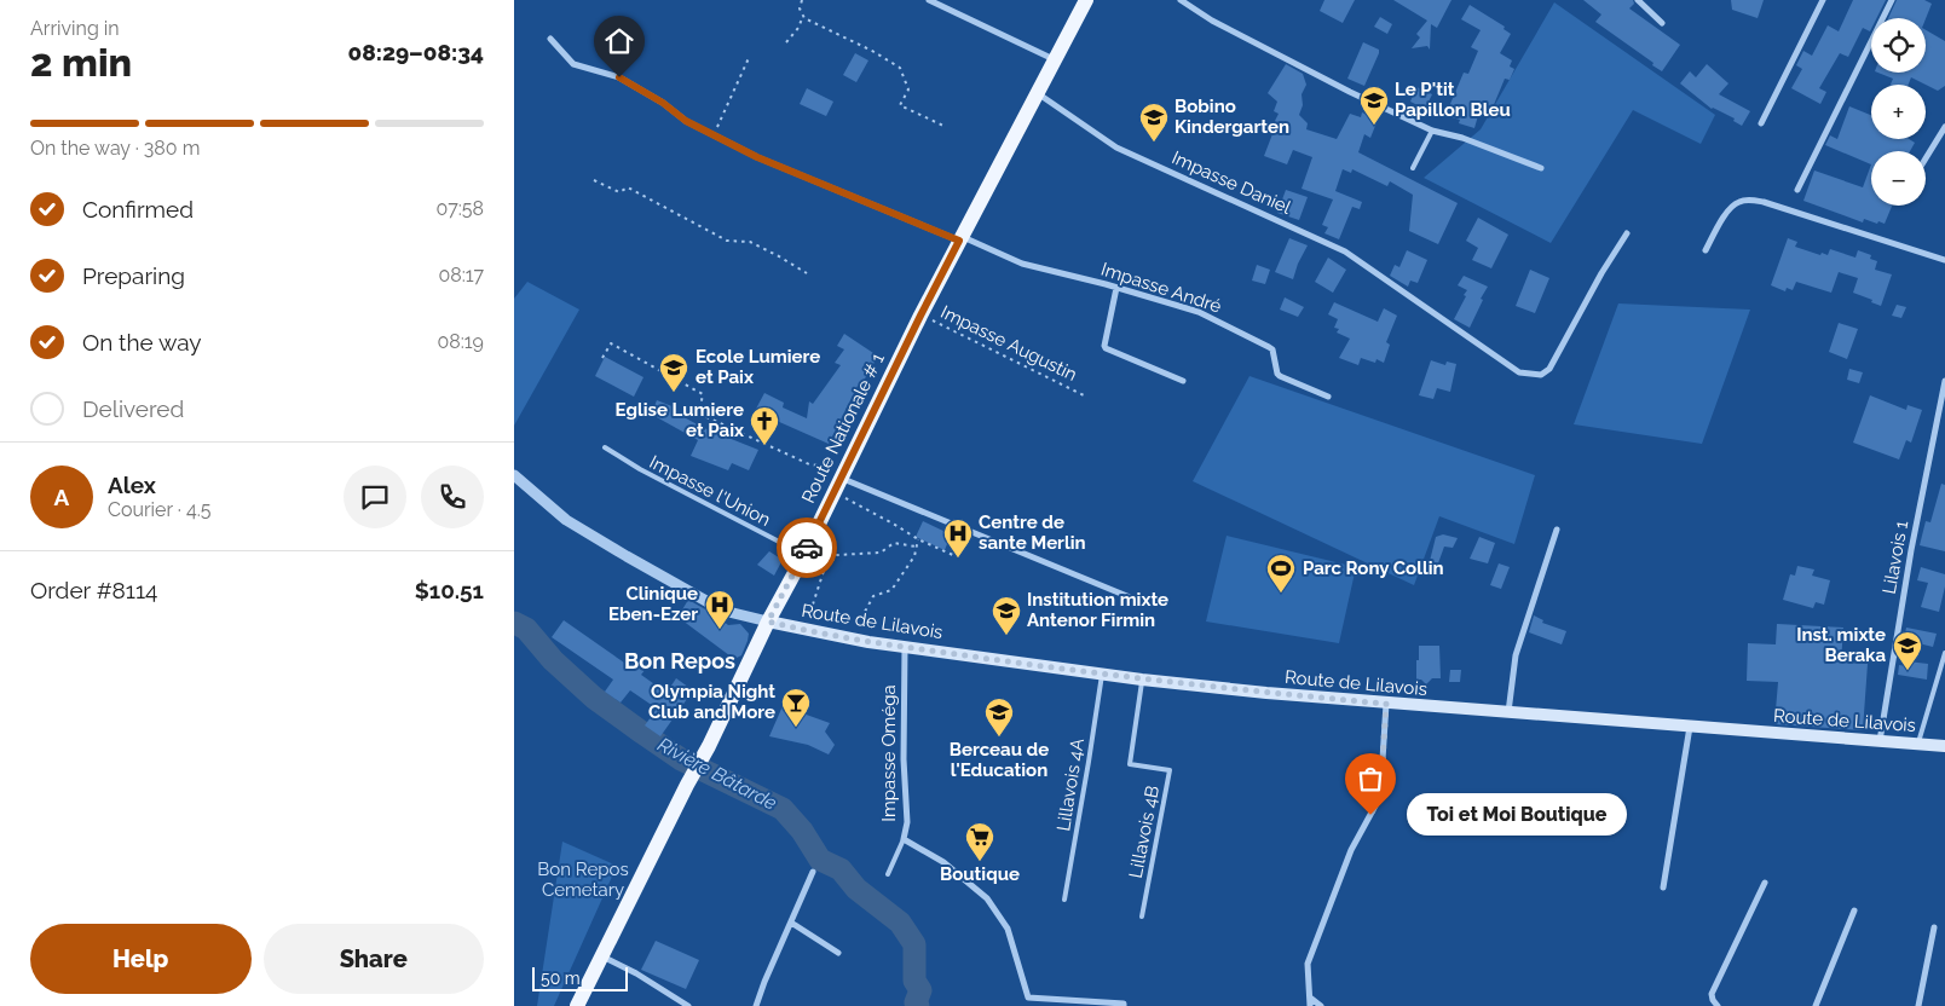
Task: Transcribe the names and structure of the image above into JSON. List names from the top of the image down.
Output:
{
  "streets": {
    "main road": ["Route Nationale # 1", "Route de Lilavois"],
    "street": [
      "Impasse Daniel",
      "Impasse André",
      "Lilavois 1",
      "Impasse Oméga"
    ],
    "lane": ["Impasse l'Union", "Lillavois 4A", "Lillavois 4B"],
    "path": ["Impasse Augustin"]
  },
  "crossings": [
    ["Impasse Daniel", "Route Nationale # 1"],
    ["Impasse André", "Route Nationale # 1"],
    ["Impasse Augustin", "Route Nationale # 1"],
    ["Route Nationale # 1", "Impasse l'Union"],
    ["Route Nationale # 1", "Route de Lilavois"],
    ["Lilavois 1", "Route de Lilavois"],
    ["Route de Lilavois", "Impasse Oméga"],
    ["Route de Lilavois", "Lillavois 4A"],
    ["Route de Lilavois", "Lillavois 4B"]
  ],
  "districts": ["Bon Repos"],
  "water": ["Rivière Bâtarde"],
  "parks": ["Bon Repos Cemetary"],
  "places": {
    "school or university": [
      "Le P'tit Papillon Bleu",
      "Bobino Kindergarten",
      "Ecole Lumiere et Paix",
      "Institution mixte Antenor Firmin",
      "Inst. mixte Beraka",
      "Berceau de l'Education"
    ],
    "church": ["Eglise Lumiere et Paix"],
    "hospital": ["Centre de sante Merlin", "Clinique Eben-Ezer"],
    "sports": ["Parc Rony Collin"],
    "bar": ["Olympia Night Club and More"],
    "other": ["Toi et Moi Boutique"],
    "supermarket": ["Boutique"]
  },
  "scale_bar": "50 m",
  "page": {
    "heading": ["2 min", "Arriving in", "08:29–08:34"],
    "panel": [
      "Alex",
      "Courier · 4.5",
      "Order #8114",
      "$10.51"
    ],
    "map_buttons": ["+", "−"],
    "bar": "On the way · 380 m",
    "list": [
      ["Confirmed", "07:58"],
      ["Preparing", "08:17"],
      ["On the way", "08:19"],
      "Delivered"
    ],
    "round": "A",
    "bubble": "Toi et Moi Boutique",
    "buttons": ["Help", "Share"],
    "scale": "50 m"
  }
}
